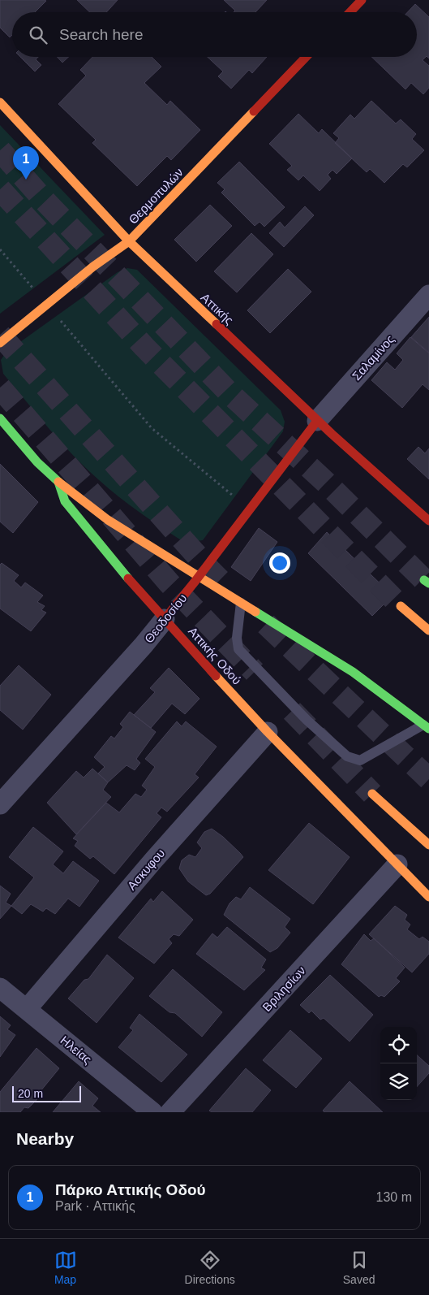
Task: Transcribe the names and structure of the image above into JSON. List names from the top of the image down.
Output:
{
  "streets": {
    "main road": [
      "Θερμοπυλών",
      "Αττικής",
      "Θεοδοσίου",
      "Αττικής Οδού"
    ],
    "street": [
      "Σαλαμίνος",
      "Ασκυφου",
      "Βριλησίων",
      "Ηλείας"
    ]
  },
  "crossings": [
    ["Θερμοπυλών", "Αττικής"],
    ["Αττικής", "Σαλαμίνος"],
    ["Αττικής", "Θεοδοσίου"],
    ["Σαλαμίνος", "Θεοδοσίου"],
    ["Θεοδοσίου", "Αττικής Οδού"],
    ["Αττικής Οδού", "Ασκυφου"],
    ["Αττικής Οδού", "Βριλησίων"],
    ["Ασκυφου", "Ηλείας"]
  ],
  "scale_bar": "20 m",
  "page": {
    "search": "Search here",
    "pins": "1",
    "scale": "20 m",
    "heading": "Nearby",
    "list": [
      {
        "mark": "1",
        "name": "Πάρκο Αττικής Οδού",
        "note": "Park · Αττικής",
        "value": "130 m"
      }
    ],
    "nav": ["Map", "Directions", "Saved"]
  }
}
